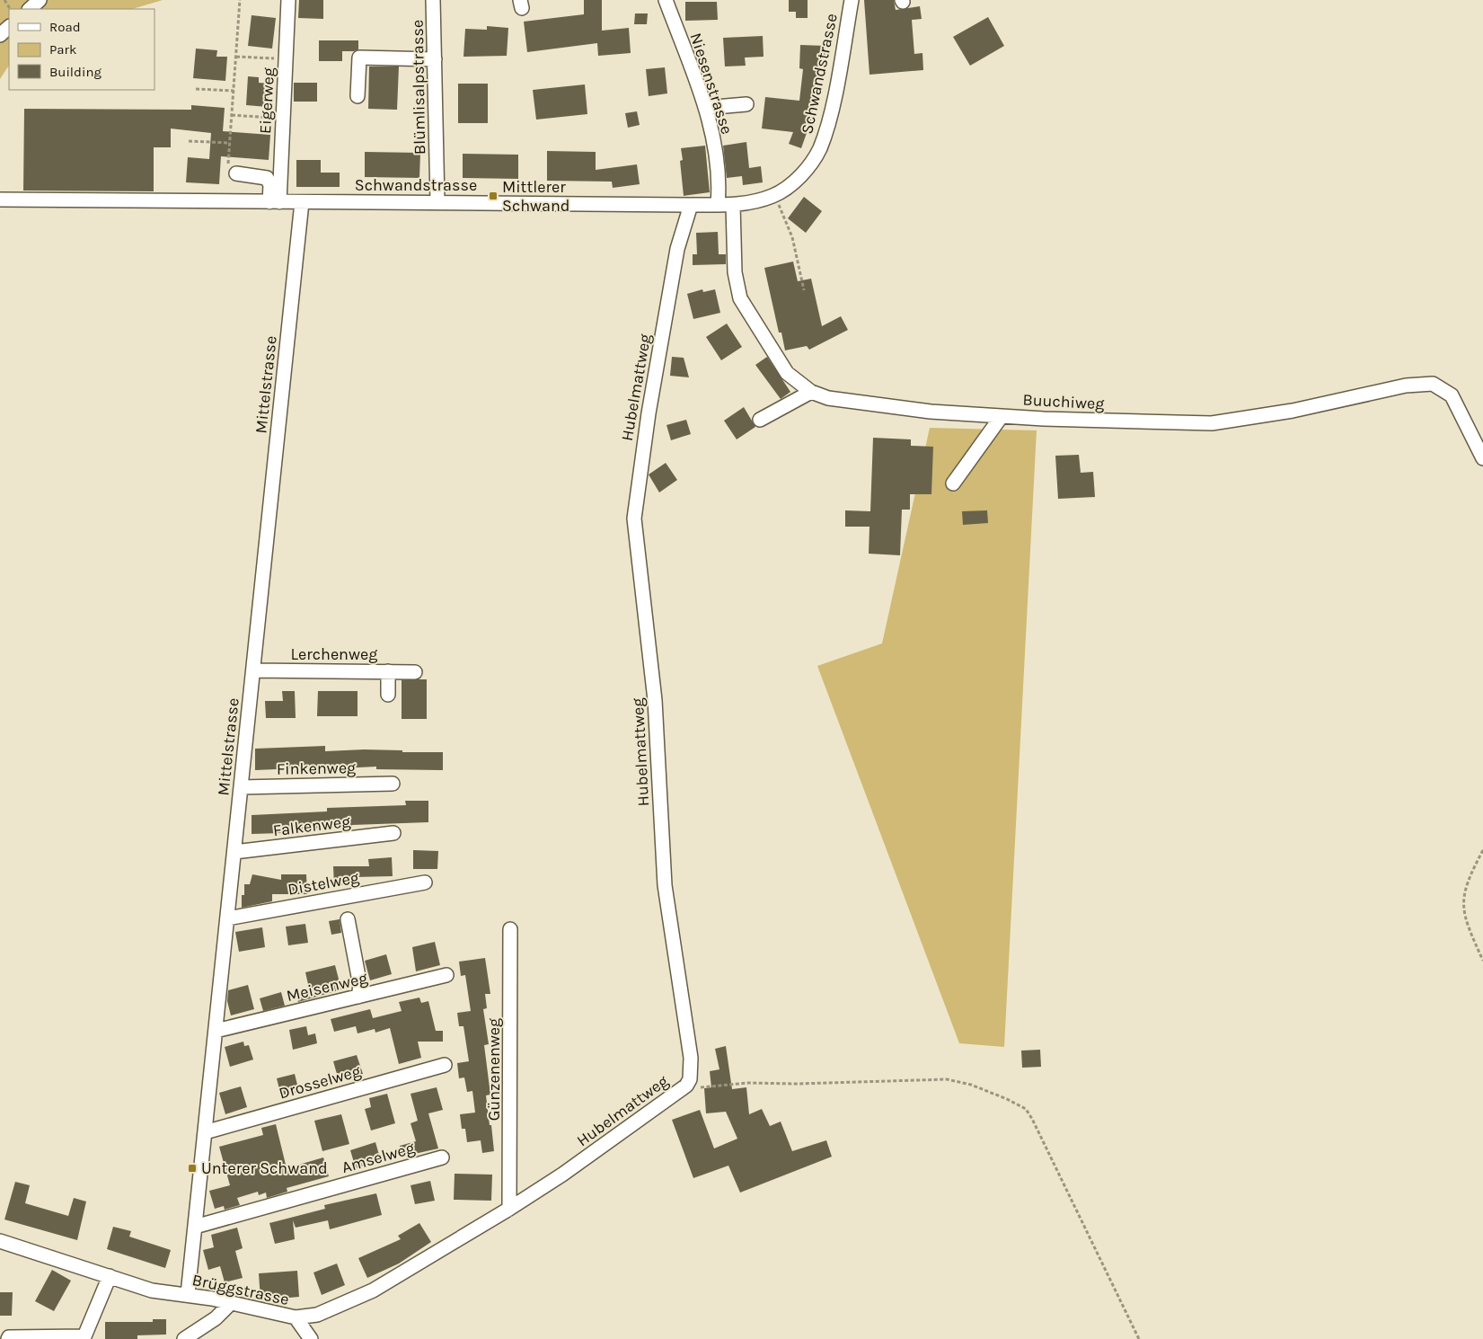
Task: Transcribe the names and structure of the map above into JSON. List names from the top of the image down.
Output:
{
  "streets": {
    "street": [
      "Schwandstrasse",
      "Niesenstrasse",
      "Blümlisalpstrasse",
      "Eigerweg",
      "Mittelstrasse",
      "Hubelmattweg",
      "Buuchiweg",
      "Lerchenweg",
      "Finkenweg",
      "Falkenweg",
      "Distelweg",
      "Meisenweg",
      "Günzenenweg",
      "Drosselweg",
      "Amselweg",
      "Brüggstrasse"
    ]
  },
  "crossings": [
    ["Schwandstrasse", "Niesenstrasse"],
    ["Schwandstrasse", "Blümlisalpstrasse"],
    ["Schwandstrasse", "Eigerweg"],
    ["Schwandstrasse", "Mittelstrasse"],
    ["Schwandstrasse", "Hubelmattweg"],
    ["Schwandstrasse", "Buuchiweg"],
    ["Mittelstrasse", "Lerchenweg"],
    ["Mittelstrasse", "Finkenweg"],
    ["Mittelstrasse", "Falkenweg"],
    ["Mittelstrasse", "Distelweg"],
    ["Mittelstrasse", "Meisenweg"],
    ["Mittelstrasse", "Drosselweg"],
    ["Mittelstrasse", "Amselweg"],
    ["Mittelstrasse", "Brüggstrasse"],
    ["Hubelmattweg", "Günzenenweg"],
    ["Hubelmattweg", "Brüggstrasse"],
    ["Günzenenweg", "Brüggstrasse"]
  ],
  "places": {
    "transit": ["Mittlerer Schwand", "Unterer Schwand"]
  },
  "legend": ["Road", "Park", "Building"]
}
